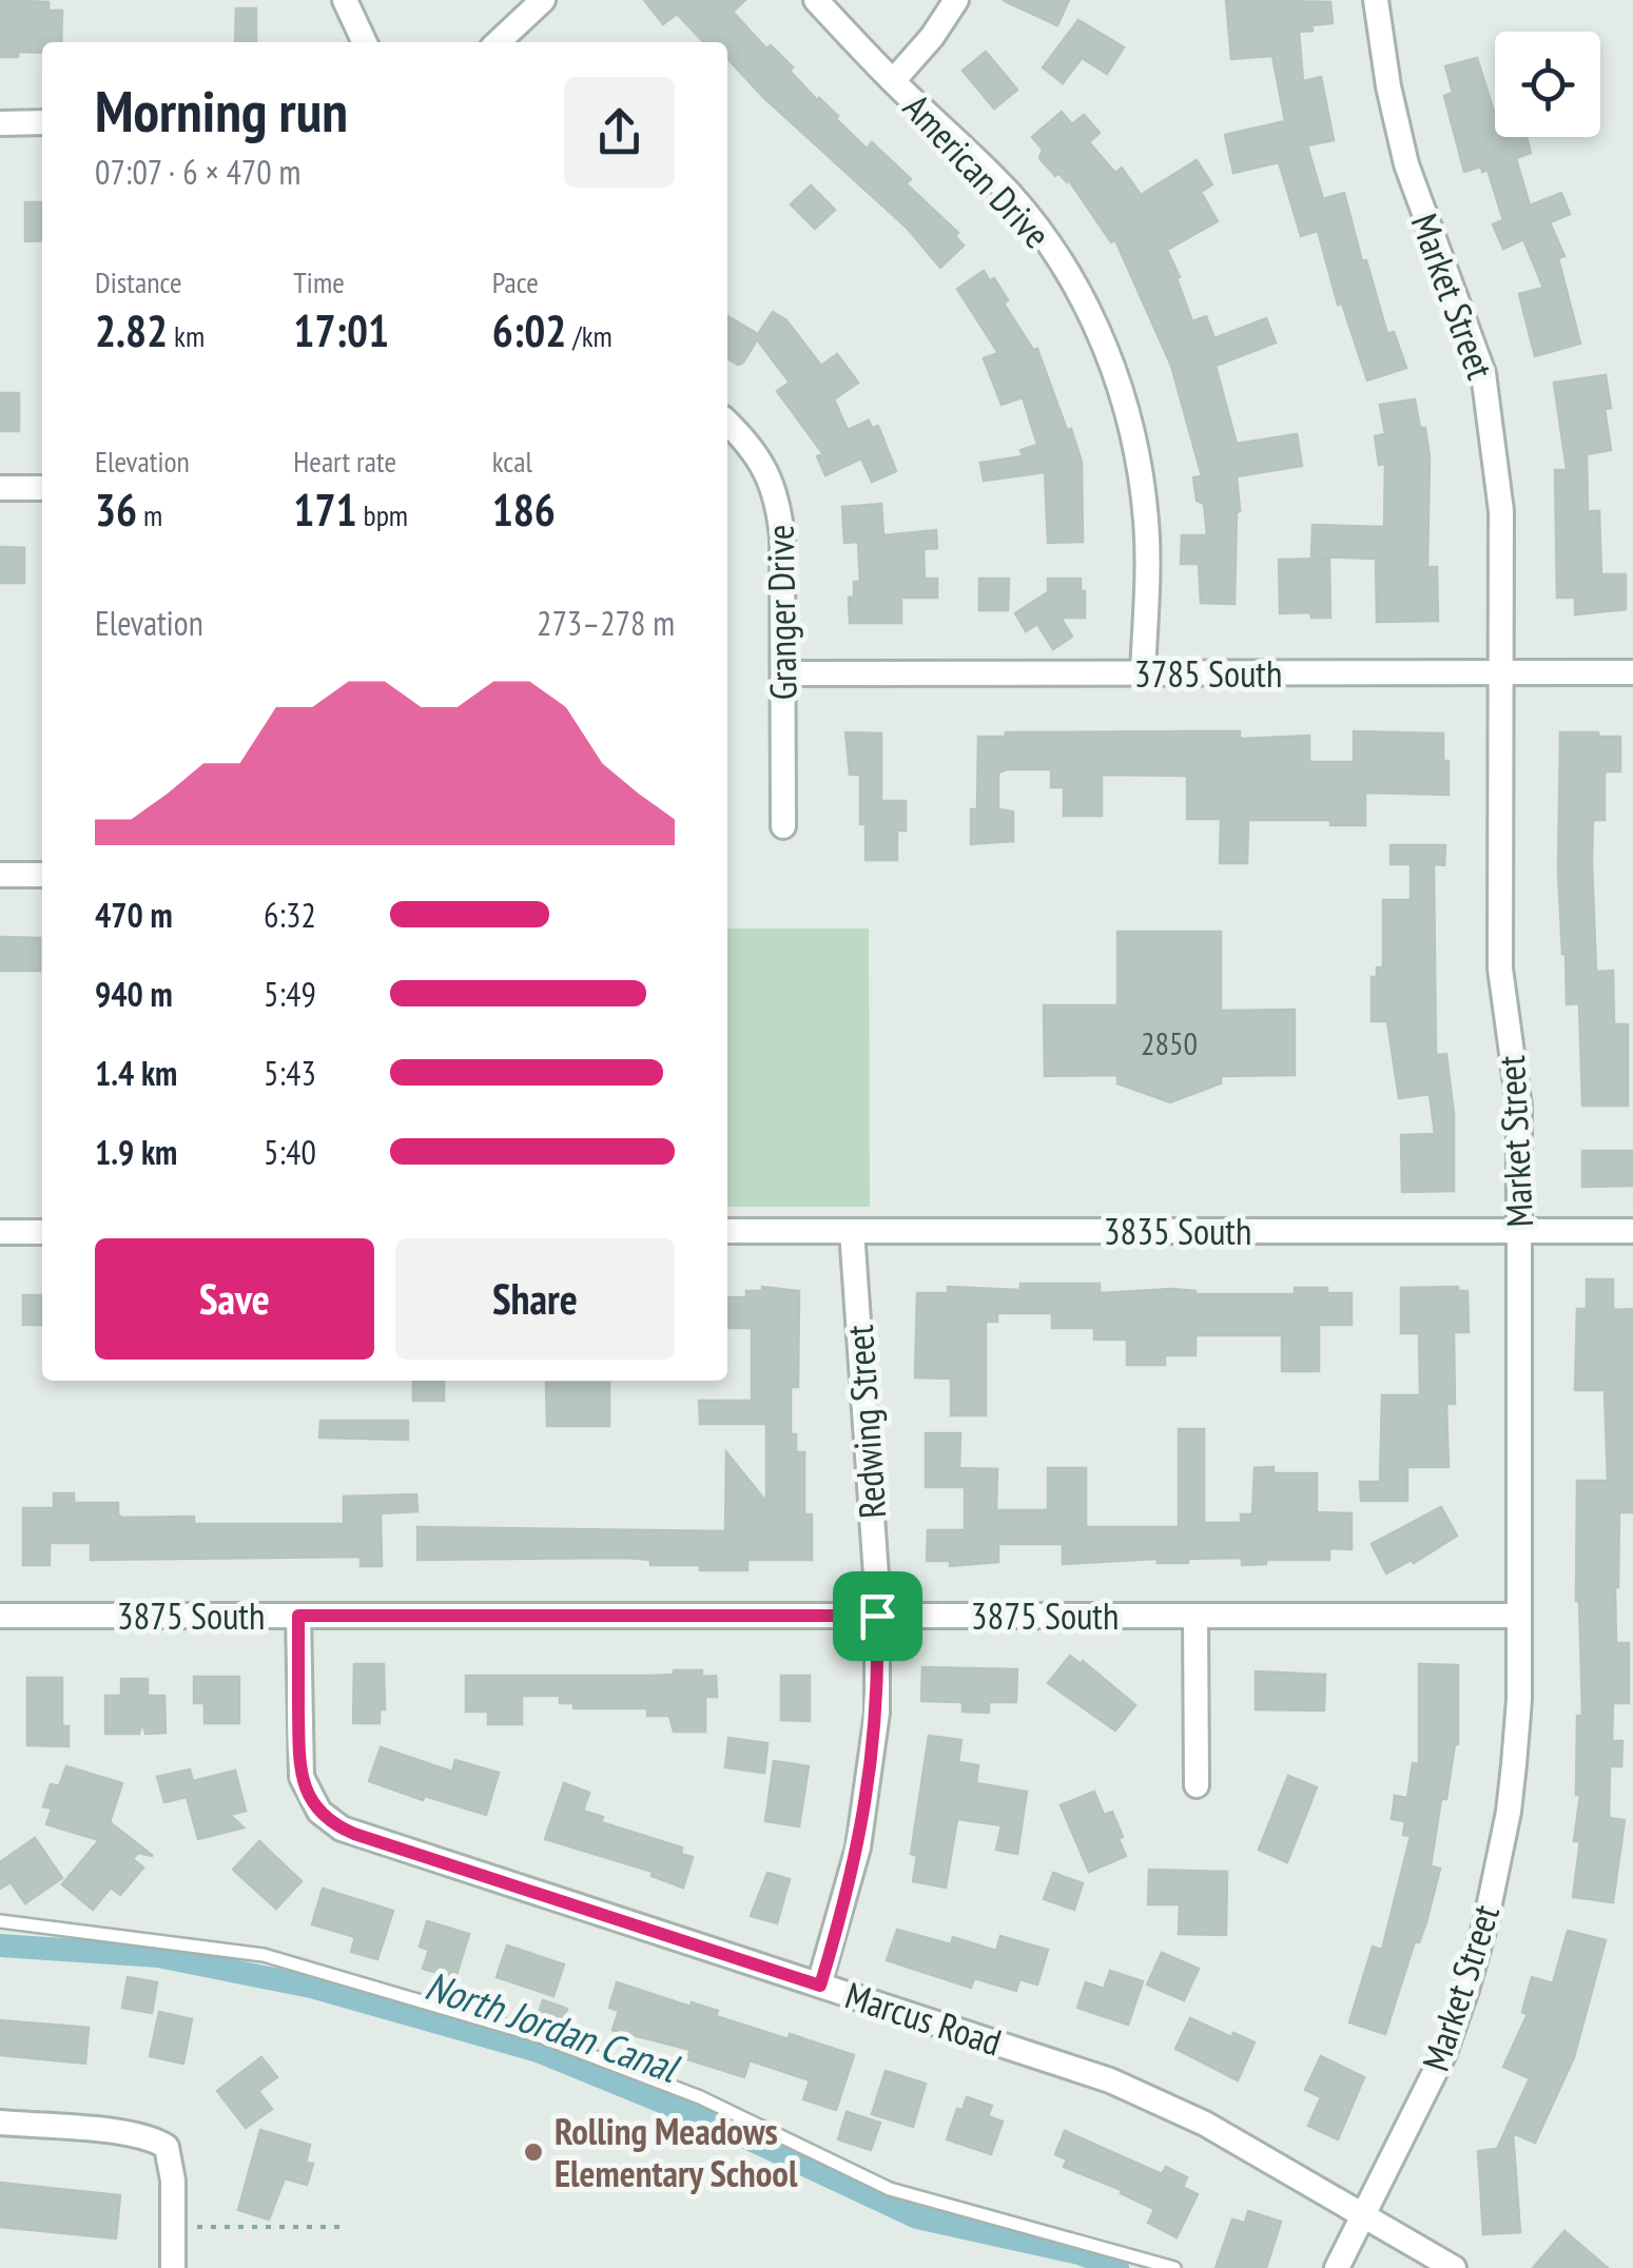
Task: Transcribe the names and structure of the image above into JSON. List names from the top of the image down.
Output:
{
  "streets": {
    "street": [
      "American Drive",
      "Market Street",
      "Granger Drive",
      "3785 South",
      "3835 South",
      "Redwing Street",
      "3875 South",
      "Marcus Road"
    ]
  },
  "crossings": [
    ["American Drive", "3785 South"],
    ["Market Street", "3785 South"],
    ["Market Street", "3835 South"],
    ["Market Street", "3875 South"],
    ["Market Street", "Marcus Road"],
    ["Granger Drive", "3785 South"],
    ["3835 South", "Redwing Street"],
    ["Redwing Street", "3875 South"],
    ["Redwing Street", "Marcus Road"],
    ["3875 South", "Marcus Road"]
  ],
  "water": ["North Jordan Canal"],
  "places": ["Rolling Meadows Elementary School"],
  "house_numbers": ["2850"],
  "page": {
    "heading": ["Morning run", "07:07 · 6 × 470 m"],
    "stats": [
      ["Distance", "2.82 km"],
      ["Time", "17:01"],
      ["Pace", "6:02 /km"],
      ["Elevation", "36 m"],
      ["Heart rate", "171 bpm"],
      ["kcal", "186"]
    ],
    "chart": ["Elevation", "273–278 m"],
    "list": [
      {
        "name": "470 m",
        "note": "6:32"
      },
      {
        "name": "940 m",
        "note": "5:49"
      },
      {
        "name": "1.4 km",
        "note": "5:43"
      },
      {
        "name": "1.9 km",
        "note": "5:40"
      }
    ],
    "buttons": ["Save", "Share"]
  }
}
